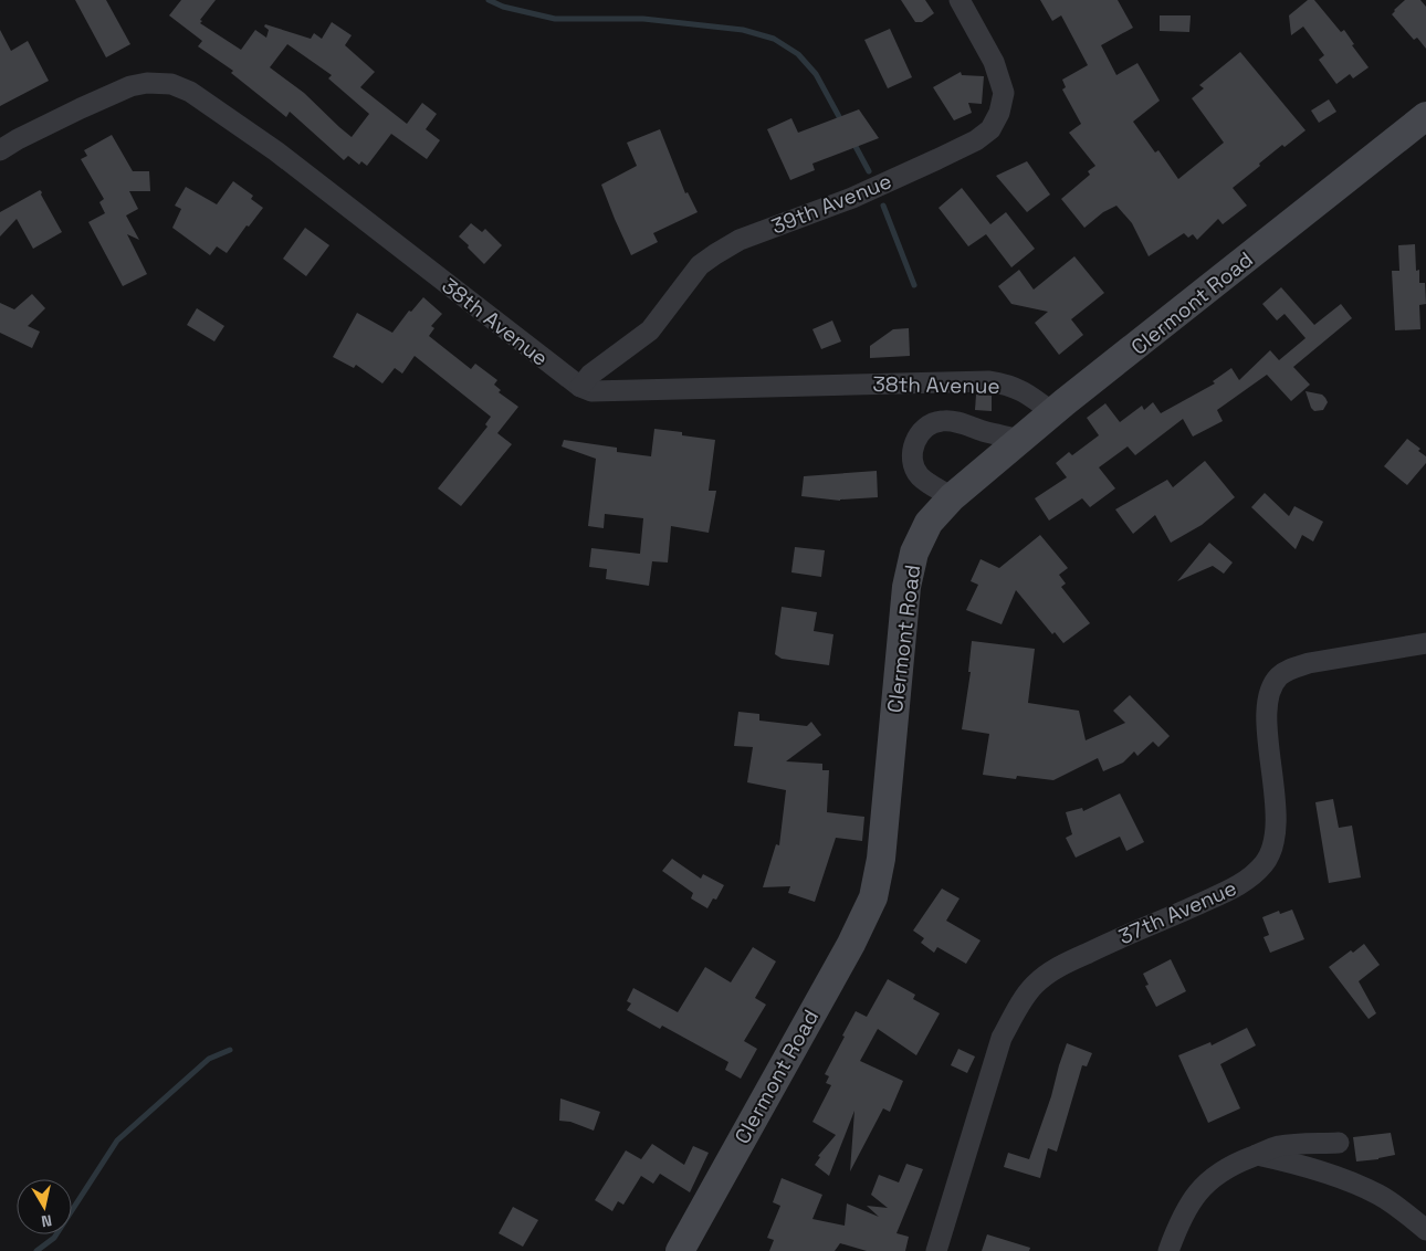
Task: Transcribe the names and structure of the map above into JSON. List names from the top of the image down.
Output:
{
  "streets": {
    "street": [
      "39th Avenue",
      "Clermont Road",
      "38th Avenue",
      "37th Avenue"
    ]
  },
  "crossings": [
    ["39th Avenue", "38th Avenue"],
    ["Clermont Road", "38th Avenue"]
  ],
  "north": "bottom"
}
